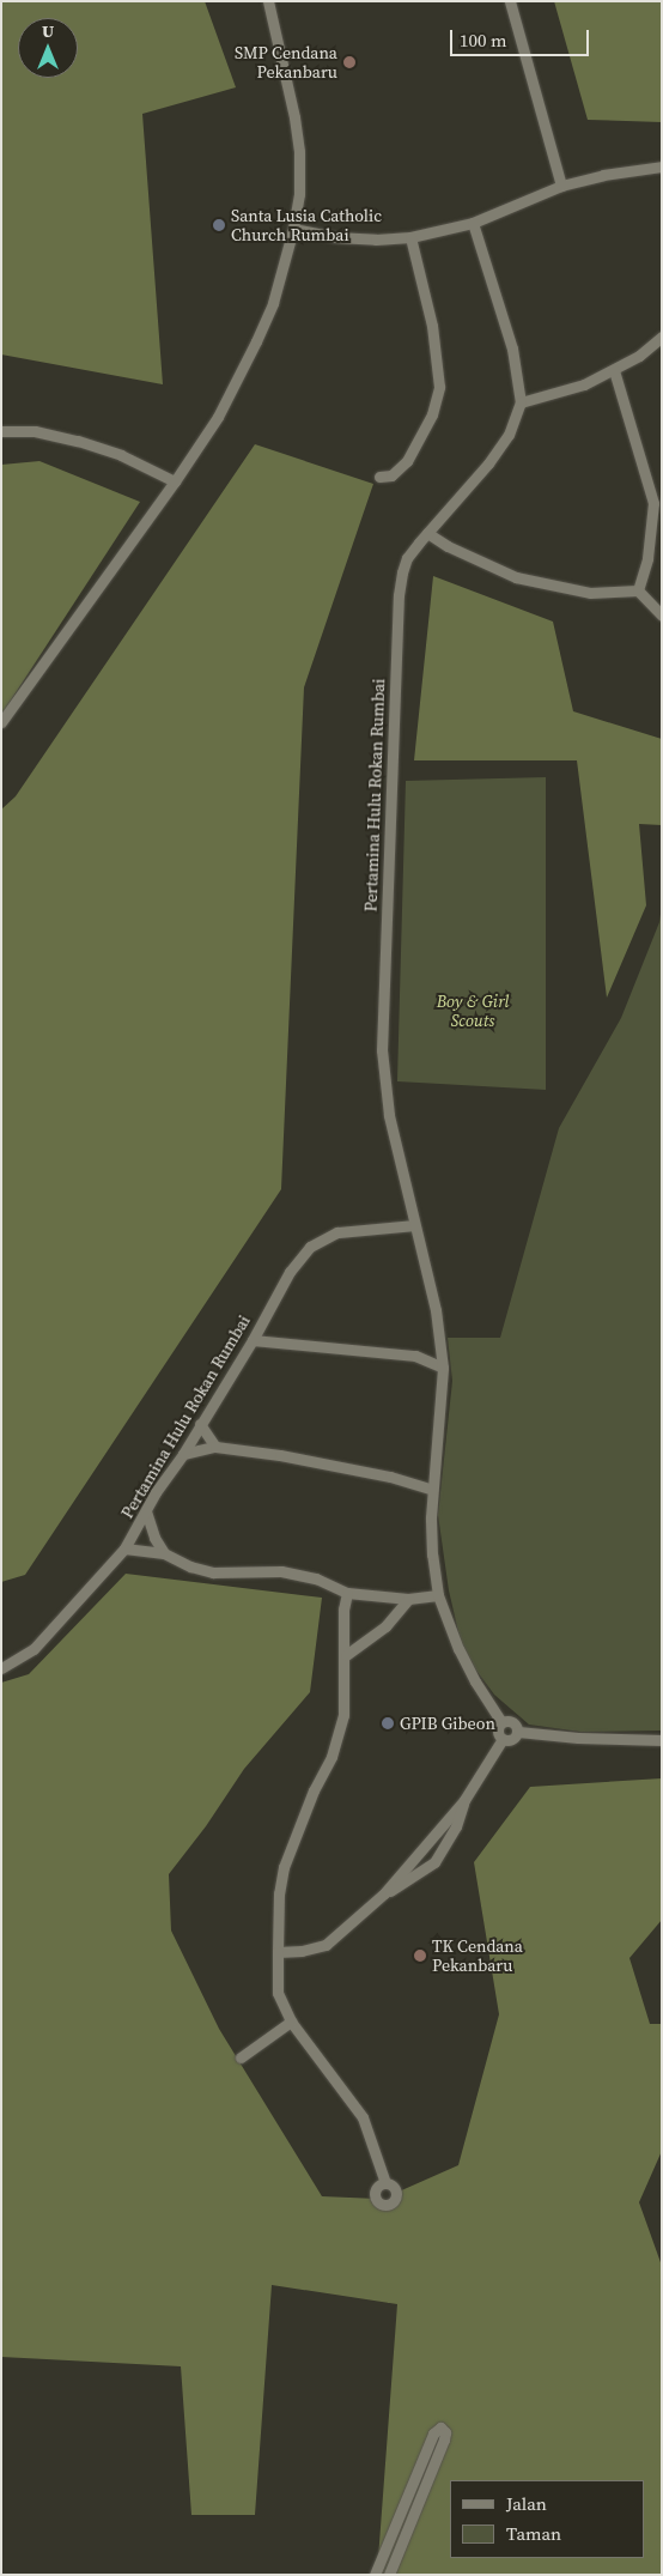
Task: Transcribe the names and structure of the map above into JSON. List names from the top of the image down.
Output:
{
  "streets": {
    "street": ["Pertamina Hulu Rokan Rumbai"]
  },
  "parks": ["Boy & Girl Scouts"],
  "places": [
    "SMP Cendana Pekanbaru",
    "Santa Lusia Catholic Church Rumbai",
    "GPIB Gibeon",
    "TK Cendana Pekanbaru"
  ],
  "legend": ["Jalan", "Taman"],
  "scale_bar": "100 m",
  "north": "top"
}
